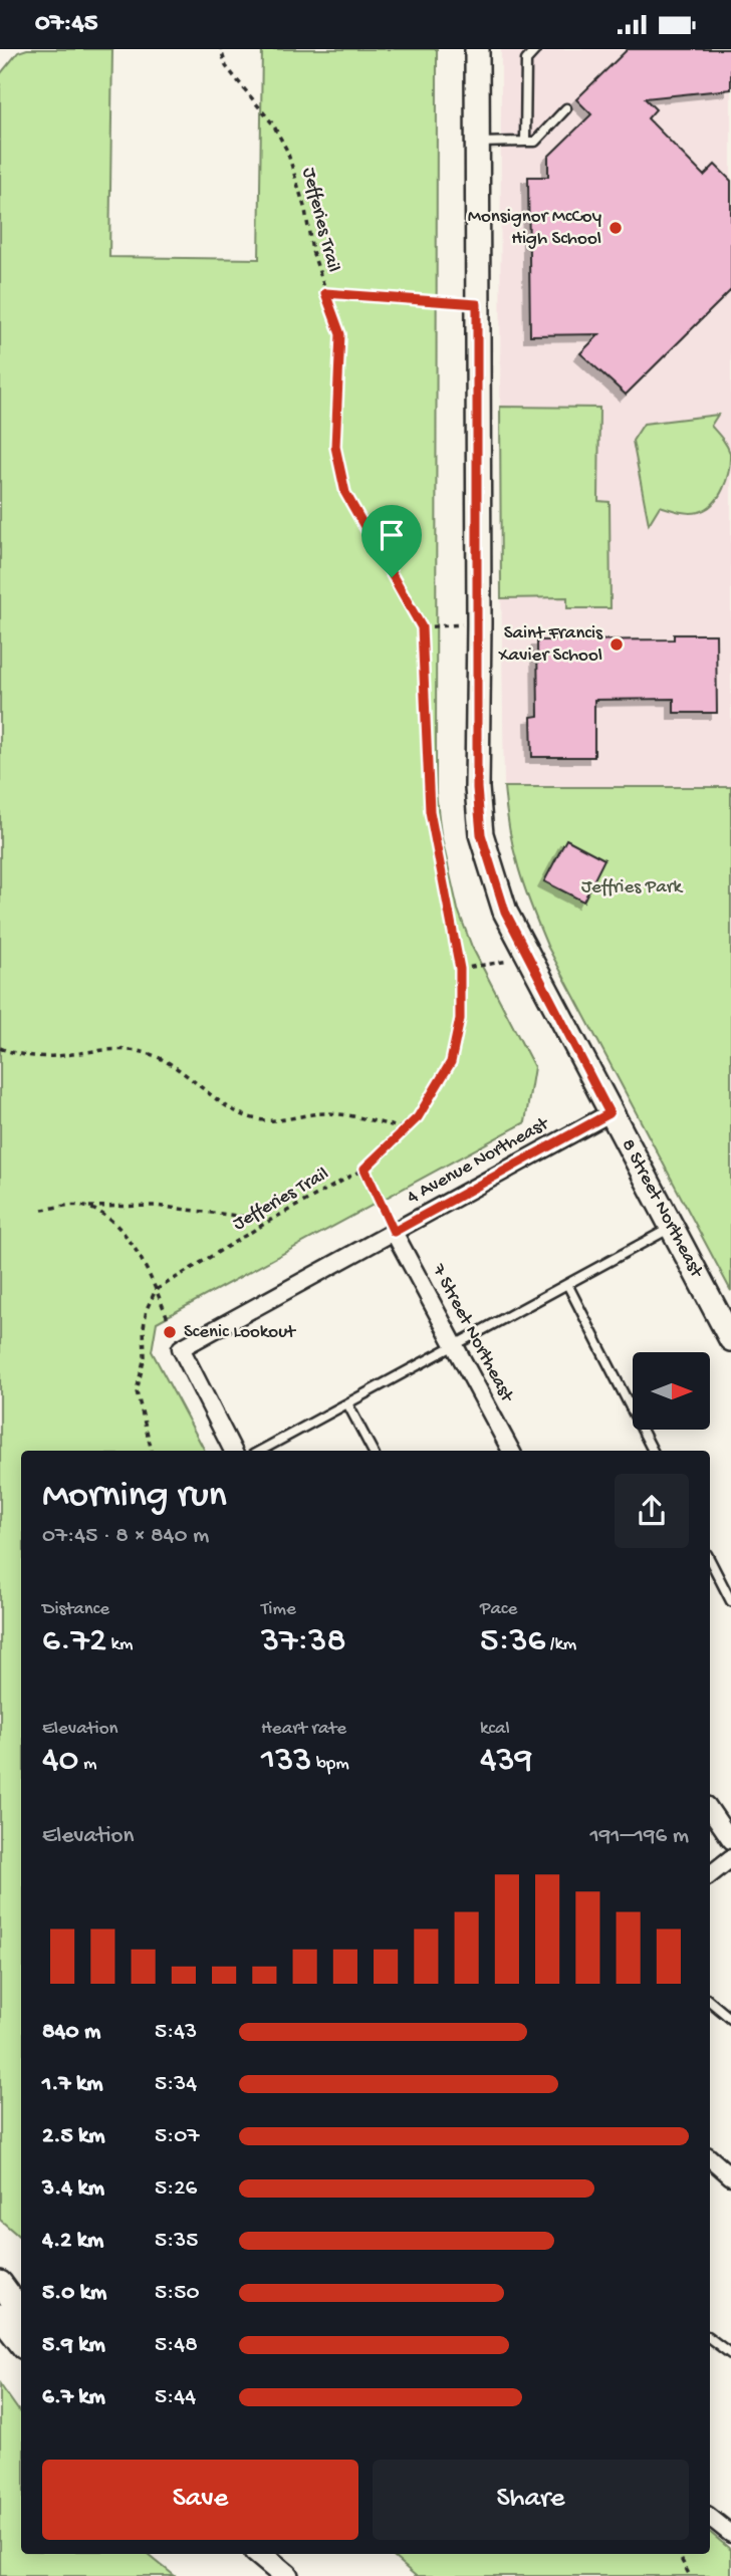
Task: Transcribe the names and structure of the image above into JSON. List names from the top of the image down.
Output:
{
  "streets": {
    "street": ["4 Avenue Northeast", "8 Street Northeast", "7 Street Northeast"],
    "path": ["Jefferies Trail"]
  },
  "crossings": [
    ["4 Avenue Northeast", "8 Street Northeast"],
    ["4 Avenue Northeast", "7 Street Northeast"]
  ],
  "parks": ["Jeffries Park"],
  "places": ["Monsignor McCoy High School", "Saint Francis Xavier School", "Scenic Lookout"],
  "north": "right",
  "page": {
    "status": "07:45",
    "heading": ["Morning run", "07:45 · 8 × 840 m"],
    "stats": [
      ["Distance", "6.72 km"],
      ["Time", "37:38"],
      ["Pace", "5:36 /km"],
      ["Elevation", "40 m"],
      ["Heart rate", "133 bpm"],
      ["kcal", "439"]
    ],
    "chart": ["Elevation", "191–196 m"],
    "list": [
      {
        "name": "840 m",
        "note": "5:43"
      },
      {
        "name": "1.7 km",
        "note": "5:34"
      },
      {
        "name": "2.5 km",
        "note": "5:07"
      },
      {
        "name": "3.4 km",
        "note": "5:26"
      },
      {
        "name": "4.2 km",
        "note": "5:35"
      },
      {
        "name": "5.0 km",
        "note": "5:50"
      },
      {
        "name": "5.9 km",
        "note": "5:48"
      },
      {
        "name": "6.7 km",
        "note": "5:44"
      }
    ],
    "buttons": ["Save", "Share"]
  }
}
